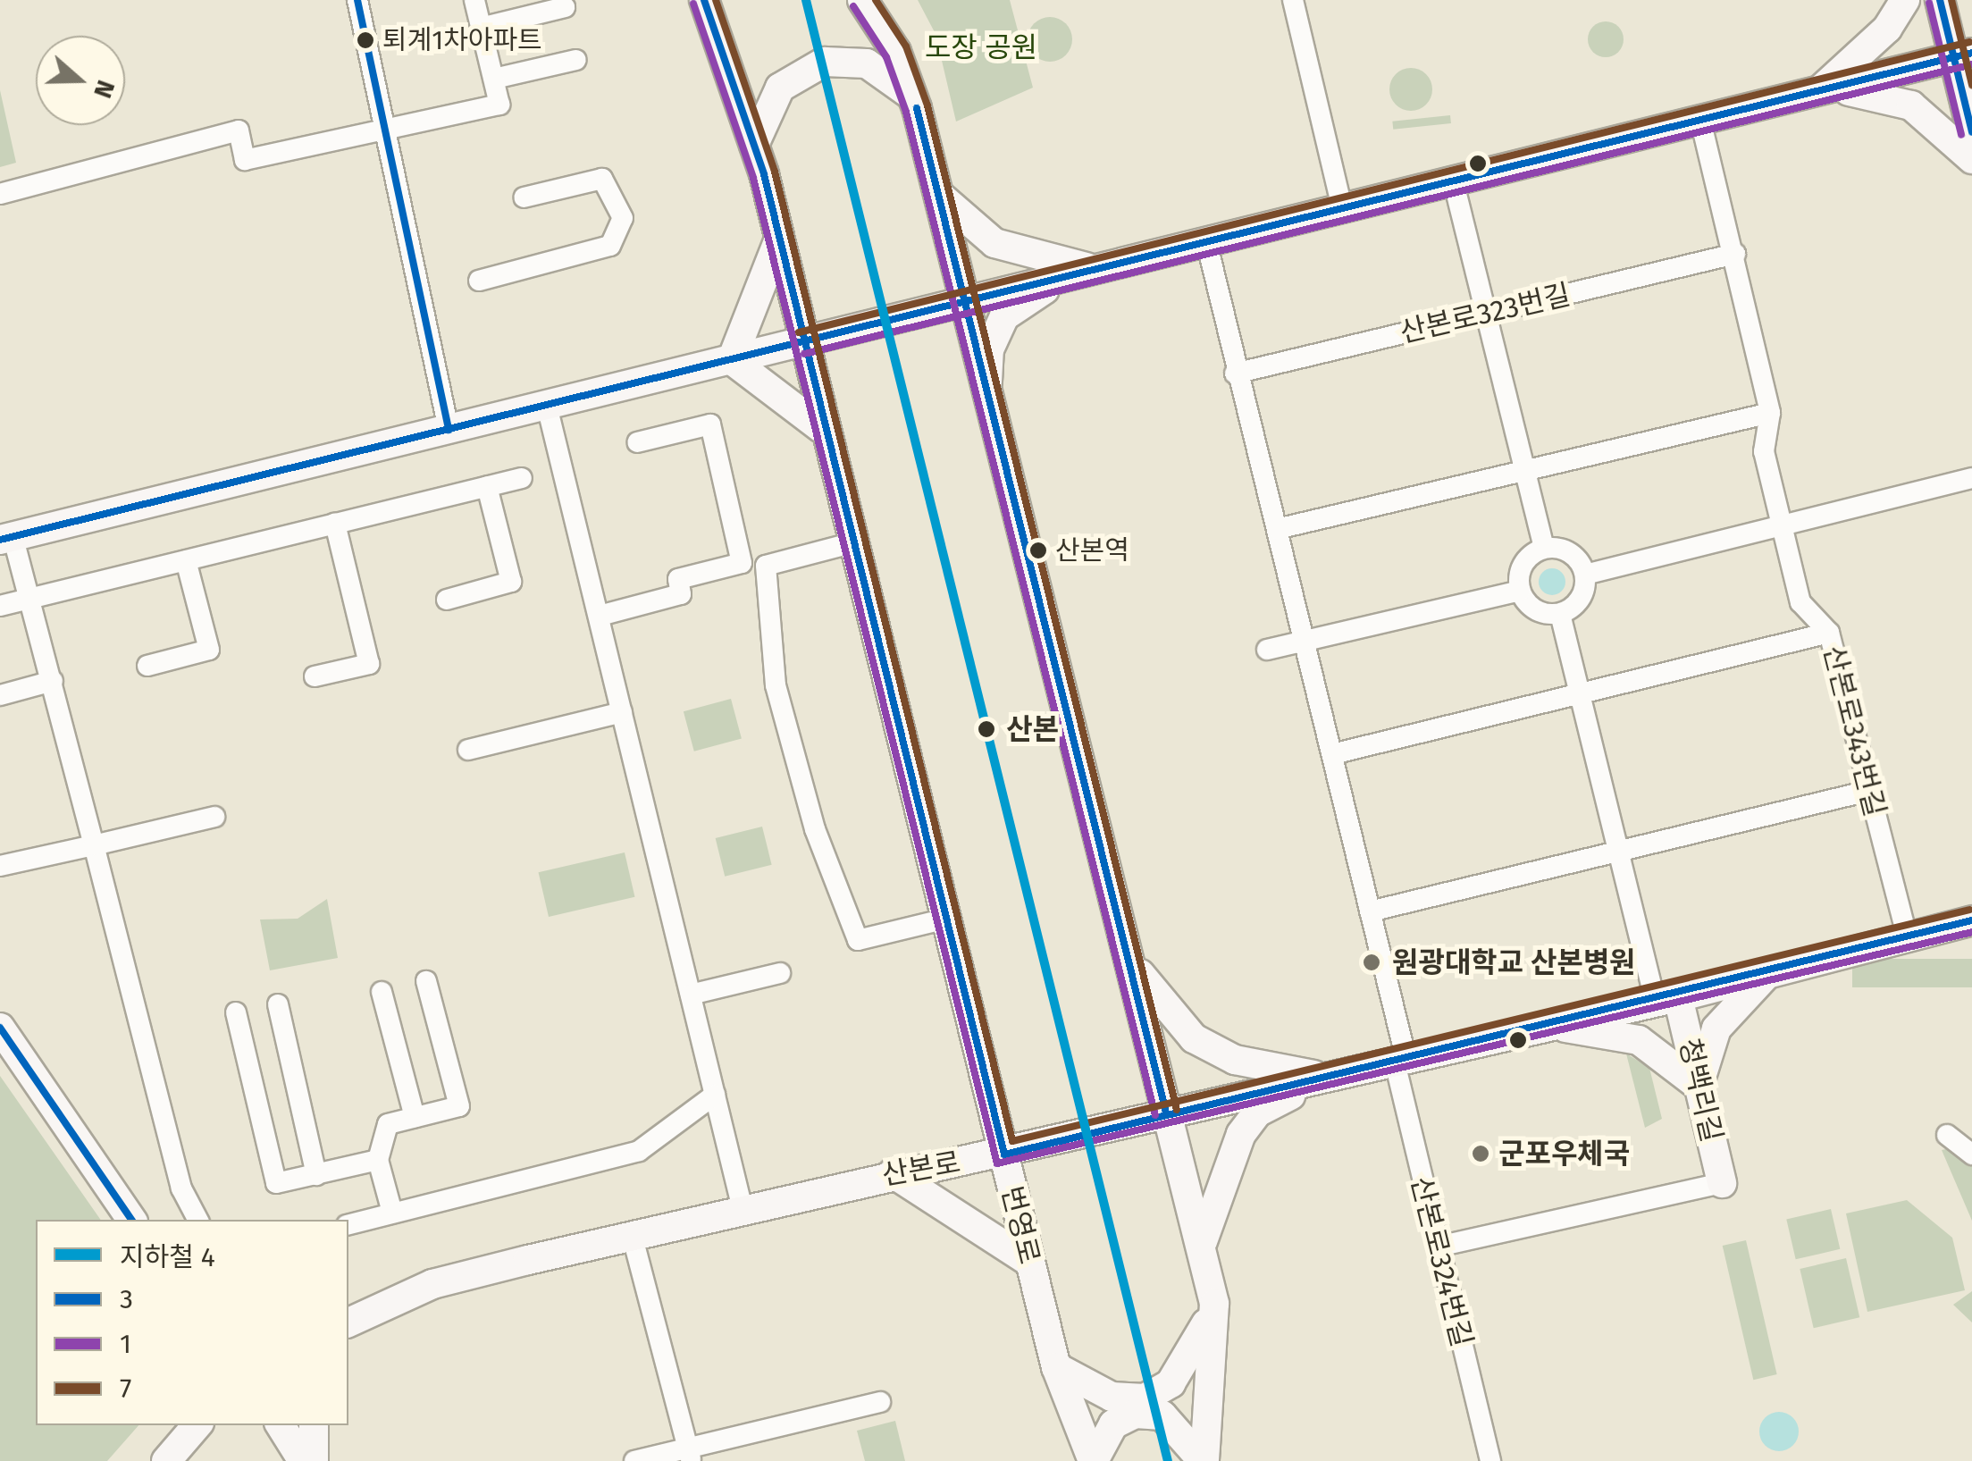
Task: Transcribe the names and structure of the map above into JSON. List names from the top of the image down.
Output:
{
  "streets": {
    "street": [
      "산본로323번길",
      "산본로343번길",
      "청백리길",
      "산본로",
      "번영로",
      "산본로324번길"
    ]
  },
  "crossings": [
    ["산본로323번길", "산본로343번길"],
    ["산본로343번길", "산본로"],
    ["청백리길", "산본로"],
    ["산본로", "번영로"],
    ["산본로", "산본로324번길"]
  ],
  "parks": ["도장 공원"],
  "places": [
    "퇴계1차아파트",
    "산본역",
    "산본",
    "원광대학교 산본병원",
    "군포우체국"
  ],
  "lines": [
    "metro line 4",
    "transit line 3",
    "transit line 7",
    "transit line 1"
  ],
  "legend": [
    "지하철 4",
    "3",
    "1",
    "7"
  ],
  "north": "right"
}
